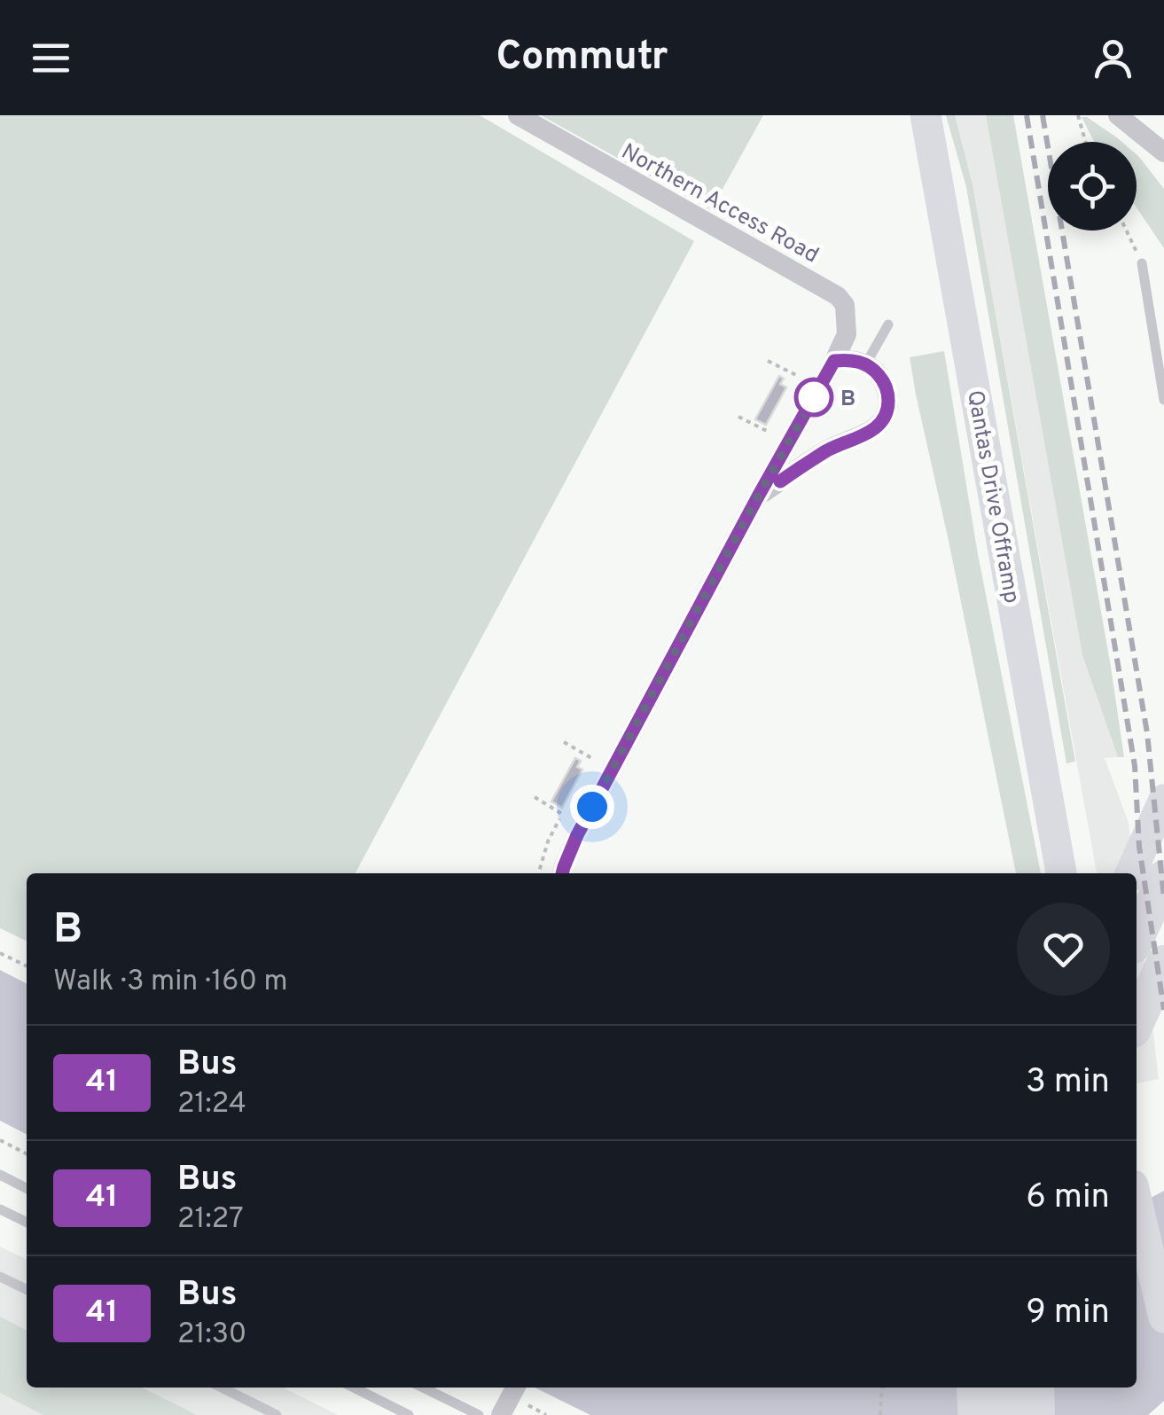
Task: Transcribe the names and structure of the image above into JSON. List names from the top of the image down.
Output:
{
  "streets": {
    "highway": ["Qantas Drive Offramp"],
    "street": ["Northern Access Road"]
  },
  "places": ["B"],
  "lines": ["bus line 41"],
  "page": {
    "header": "Commutr",
    "heading": ["B", "Walk · 3 min · 160 m"],
    "list": [
      {
        "mark": "41",
        "name": "Bus",
        "note": "21:24",
        "value": "3 min"
      },
      {
        "mark": "41",
        "name": "Bus",
        "note": "21:27",
        "value": "6 min"
      },
      {
        "mark": "41",
        "name": "Bus",
        "note": "21:30",
        "value": "9 min"
      }
    ]
  }
}
